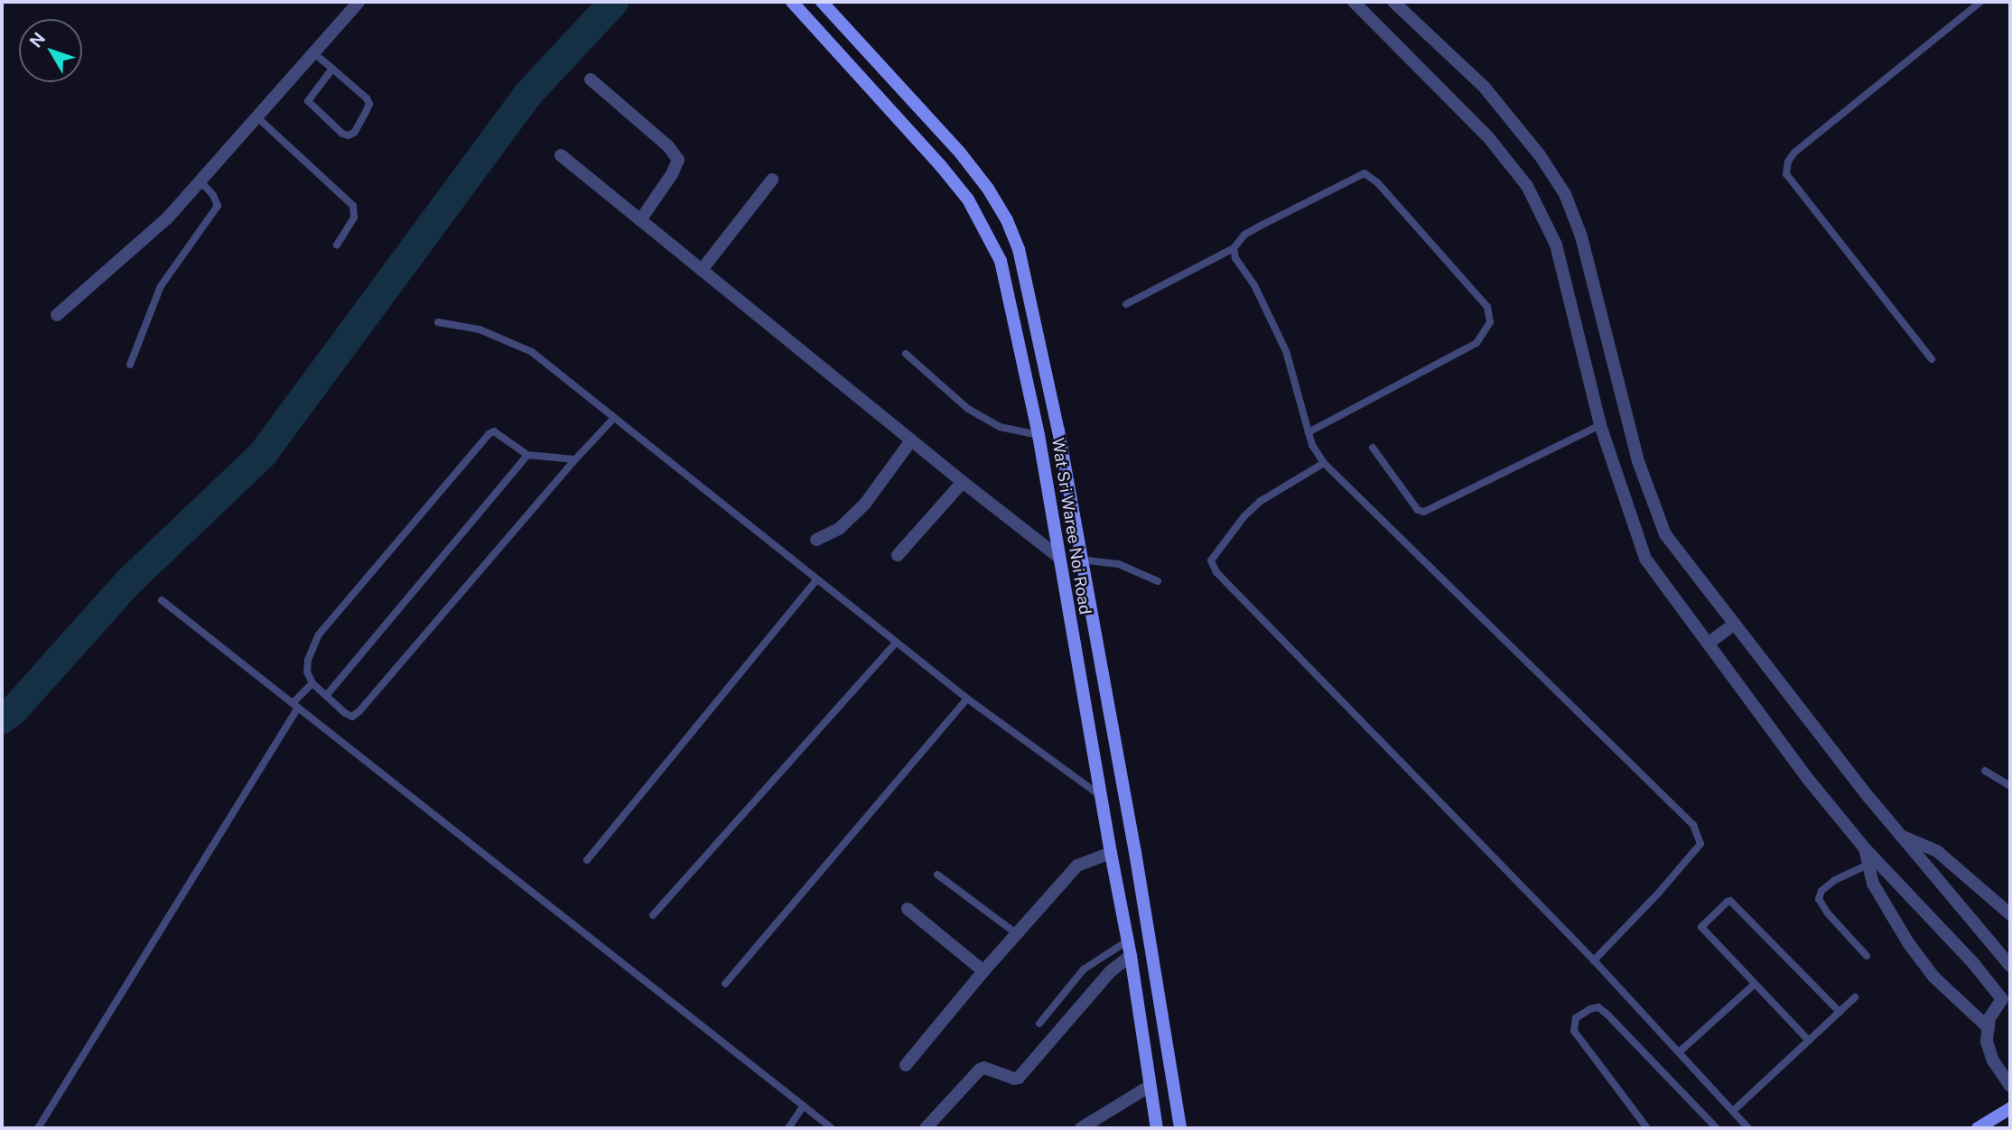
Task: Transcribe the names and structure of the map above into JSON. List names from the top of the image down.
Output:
{
  "streets": {
    "main road": ["Wat Sri Waree Noi Road"]
  },
  "north": "top left"
}
